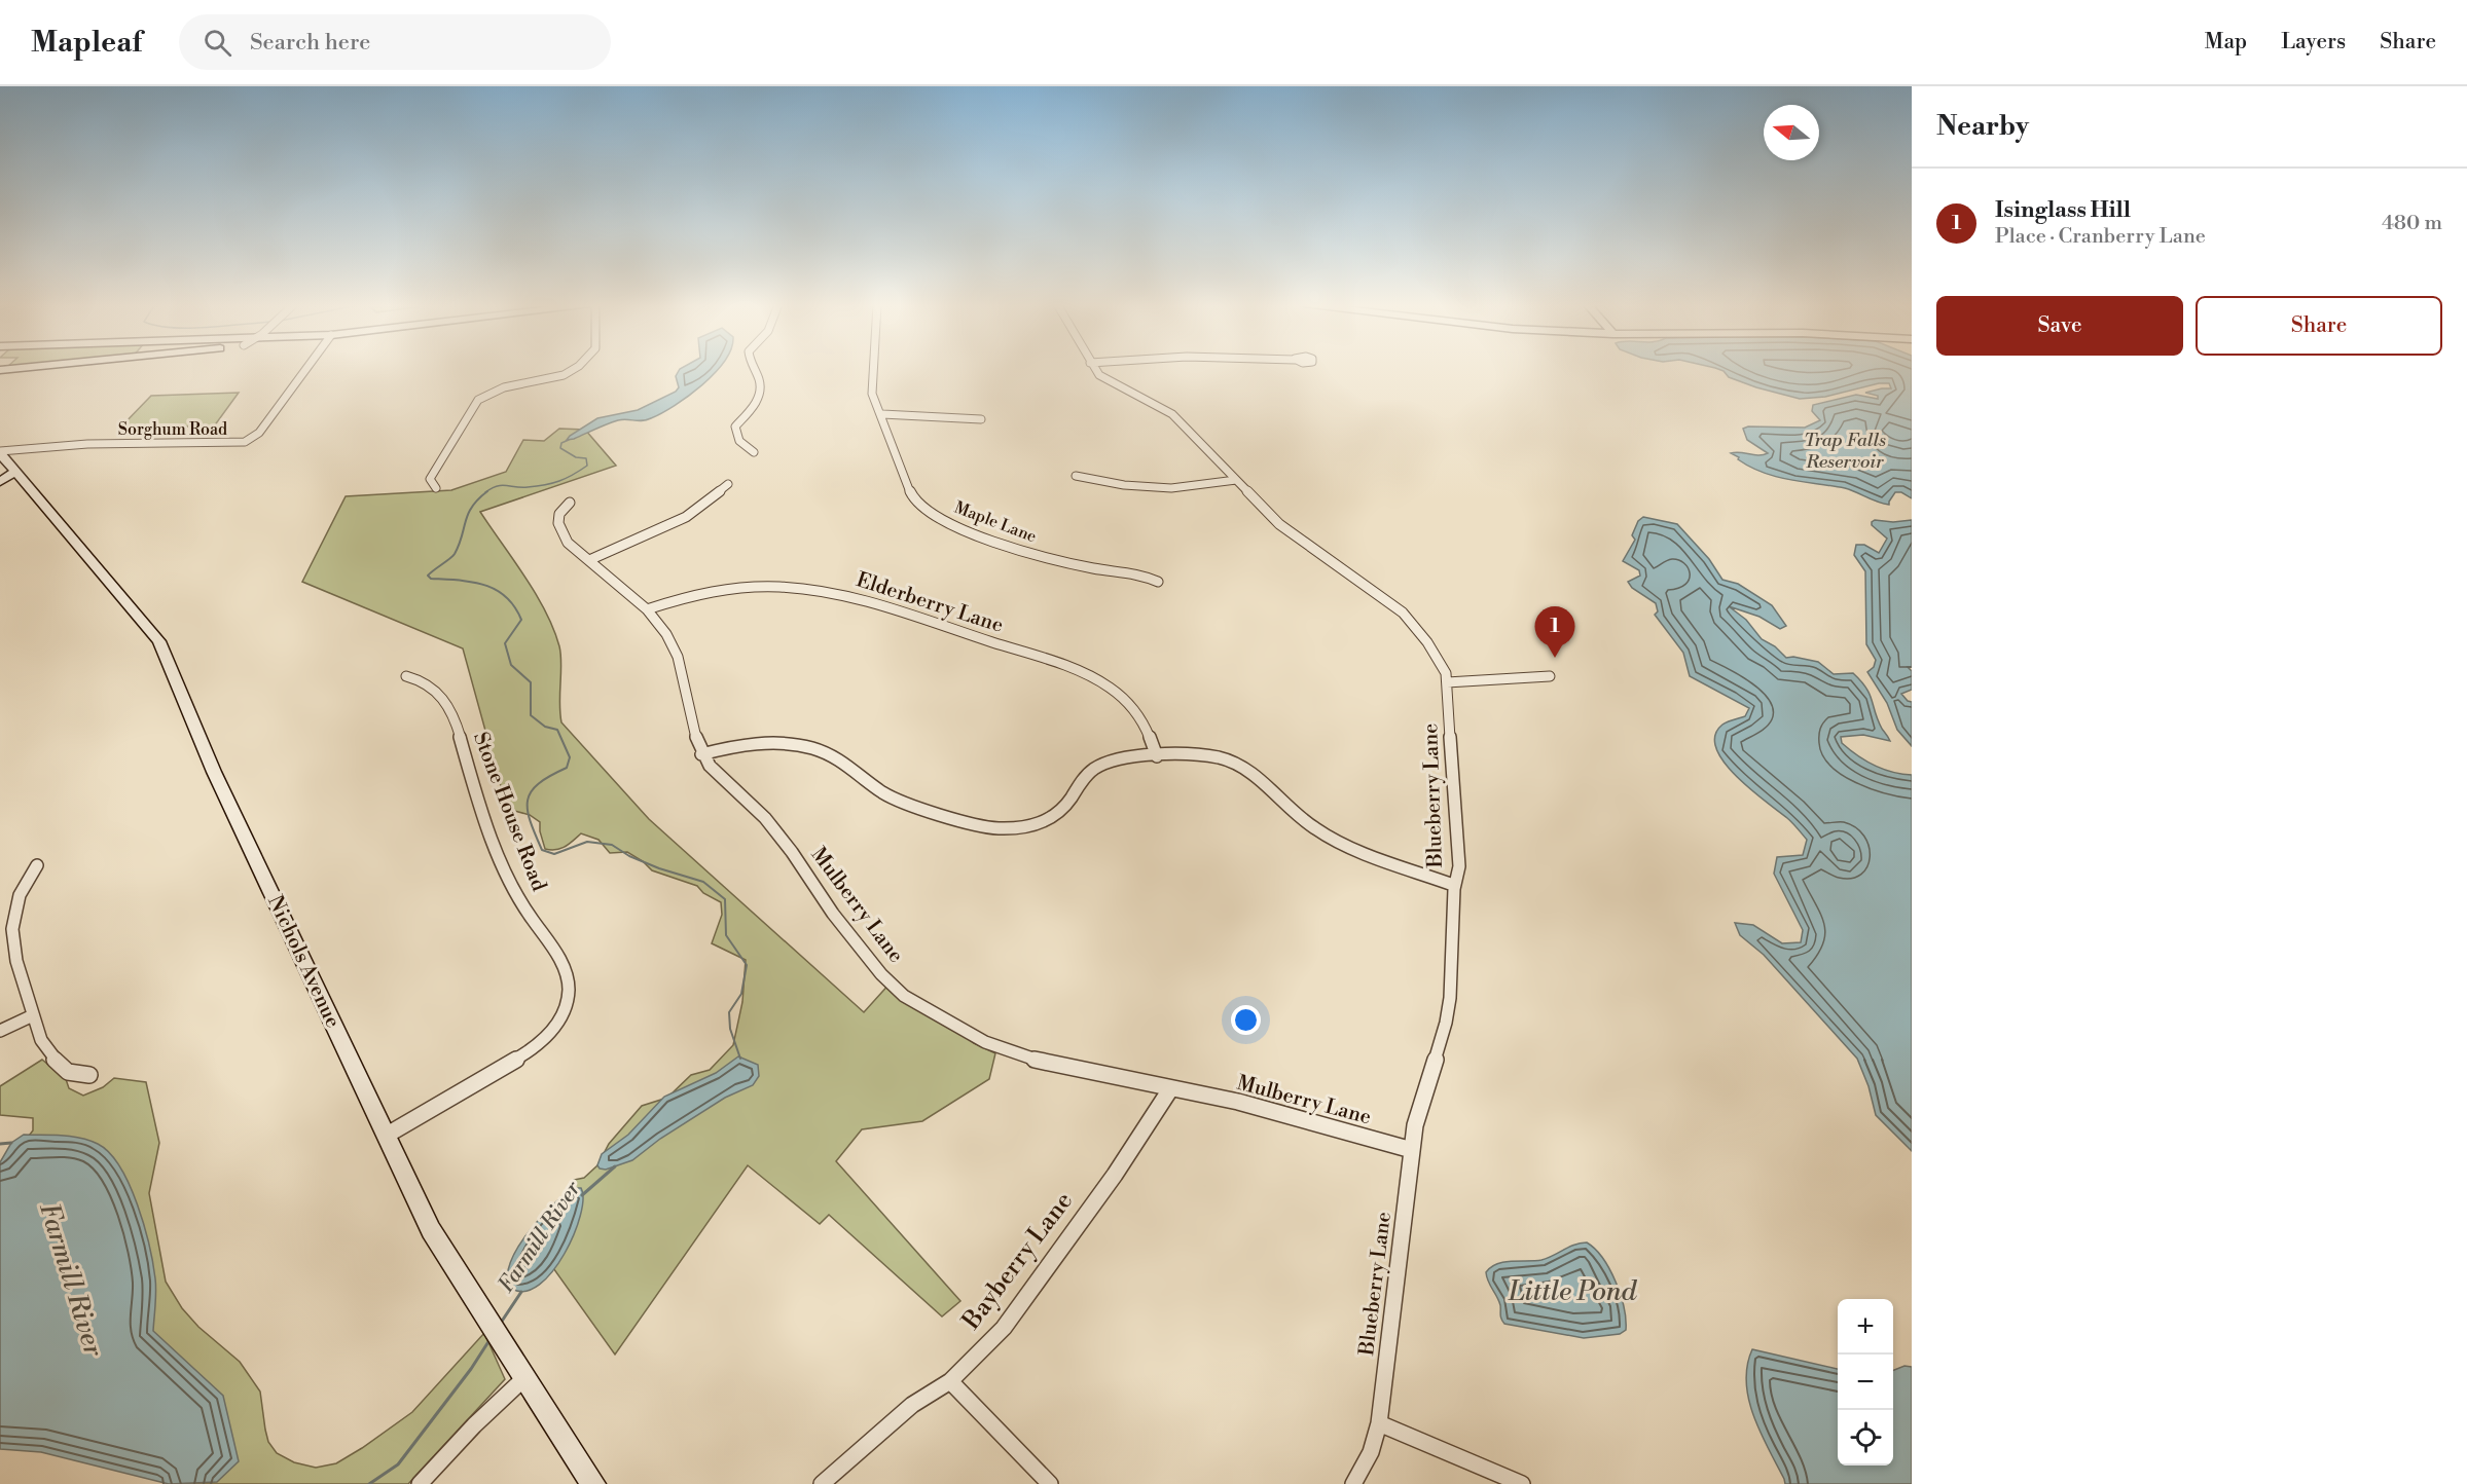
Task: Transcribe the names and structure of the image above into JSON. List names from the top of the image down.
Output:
{
  "streets": {
    "main road": ["Nichols Avenue"],
    "street": [
      "Sorghum Road",
      "Maple Lane",
      "Elderberry Lane",
      "Blueberry Lane",
      "Stone House Road",
      "Mulberry Lane",
      "Bayberry Lane"
    ]
  },
  "crossings": [
    ["Sorghum Road", "Nichols Avenue"],
    ["Elderberry Lane", "Mulberry Lane"],
    ["Blueberry Lane", "Mulberry Lane"],
    ["Stone House Road", "Nichols Avenue"],
    ["Mulberry Lane", "Bayberry Lane"]
  ],
  "water": ["Trap Falls Reservoir", "Farmill River", "Little Pond"],
  "north": "left",
  "page": {
    "header": "Mapleaf",
    "search": "Search here",
    "nav": ["Map", "Layers", "Share"],
    "heading": "Nearby",
    "list": [
      {
        "mark": "1",
        "name": "Isinglass Hill",
        "note": "Place · Cranberry Lane",
        "value": "480 m"
      }
    ],
    "buttons": ["Save", "Share"],
    "pins": "1",
    "map_buttons": ["+", "−"]
  }
}
